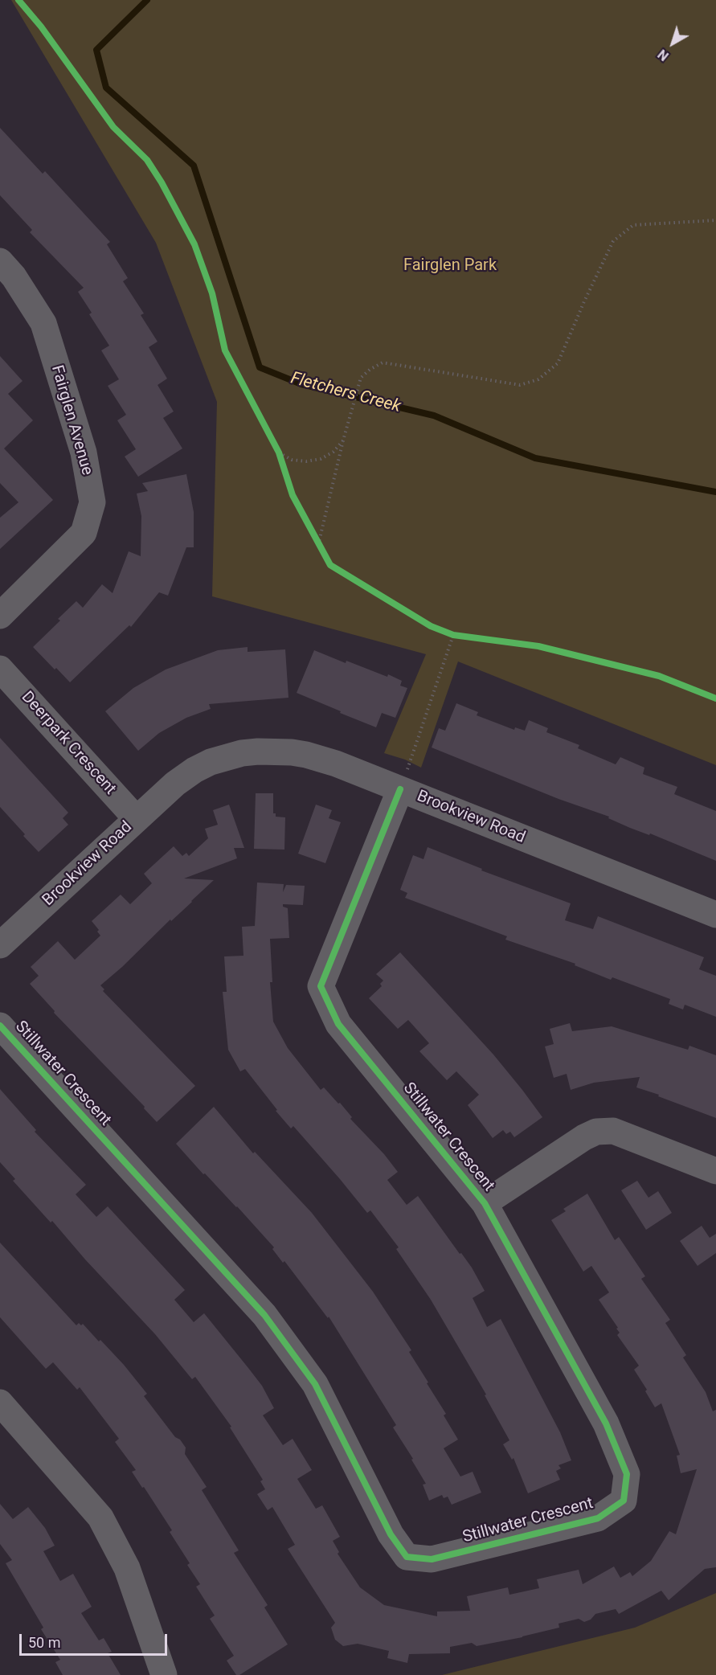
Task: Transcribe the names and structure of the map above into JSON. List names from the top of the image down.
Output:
{
  "streets": {
    "street": [
      "Fairglen Avenue",
      "Deerpark Crescent",
      "Brookview Road",
      "Stillwater Crescent"
    ]
  },
  "crossings": [
    ["Deerpark Crescent", "Brookview Road"],
    ["Brookview Road", "Stillwater Crescent"]
  ],
  "water": ["Fletchers Creek"],
  "parks": ["Fairglen Park"],
  "scale_bar": "50 m",
  "north": "bottom left"
}
